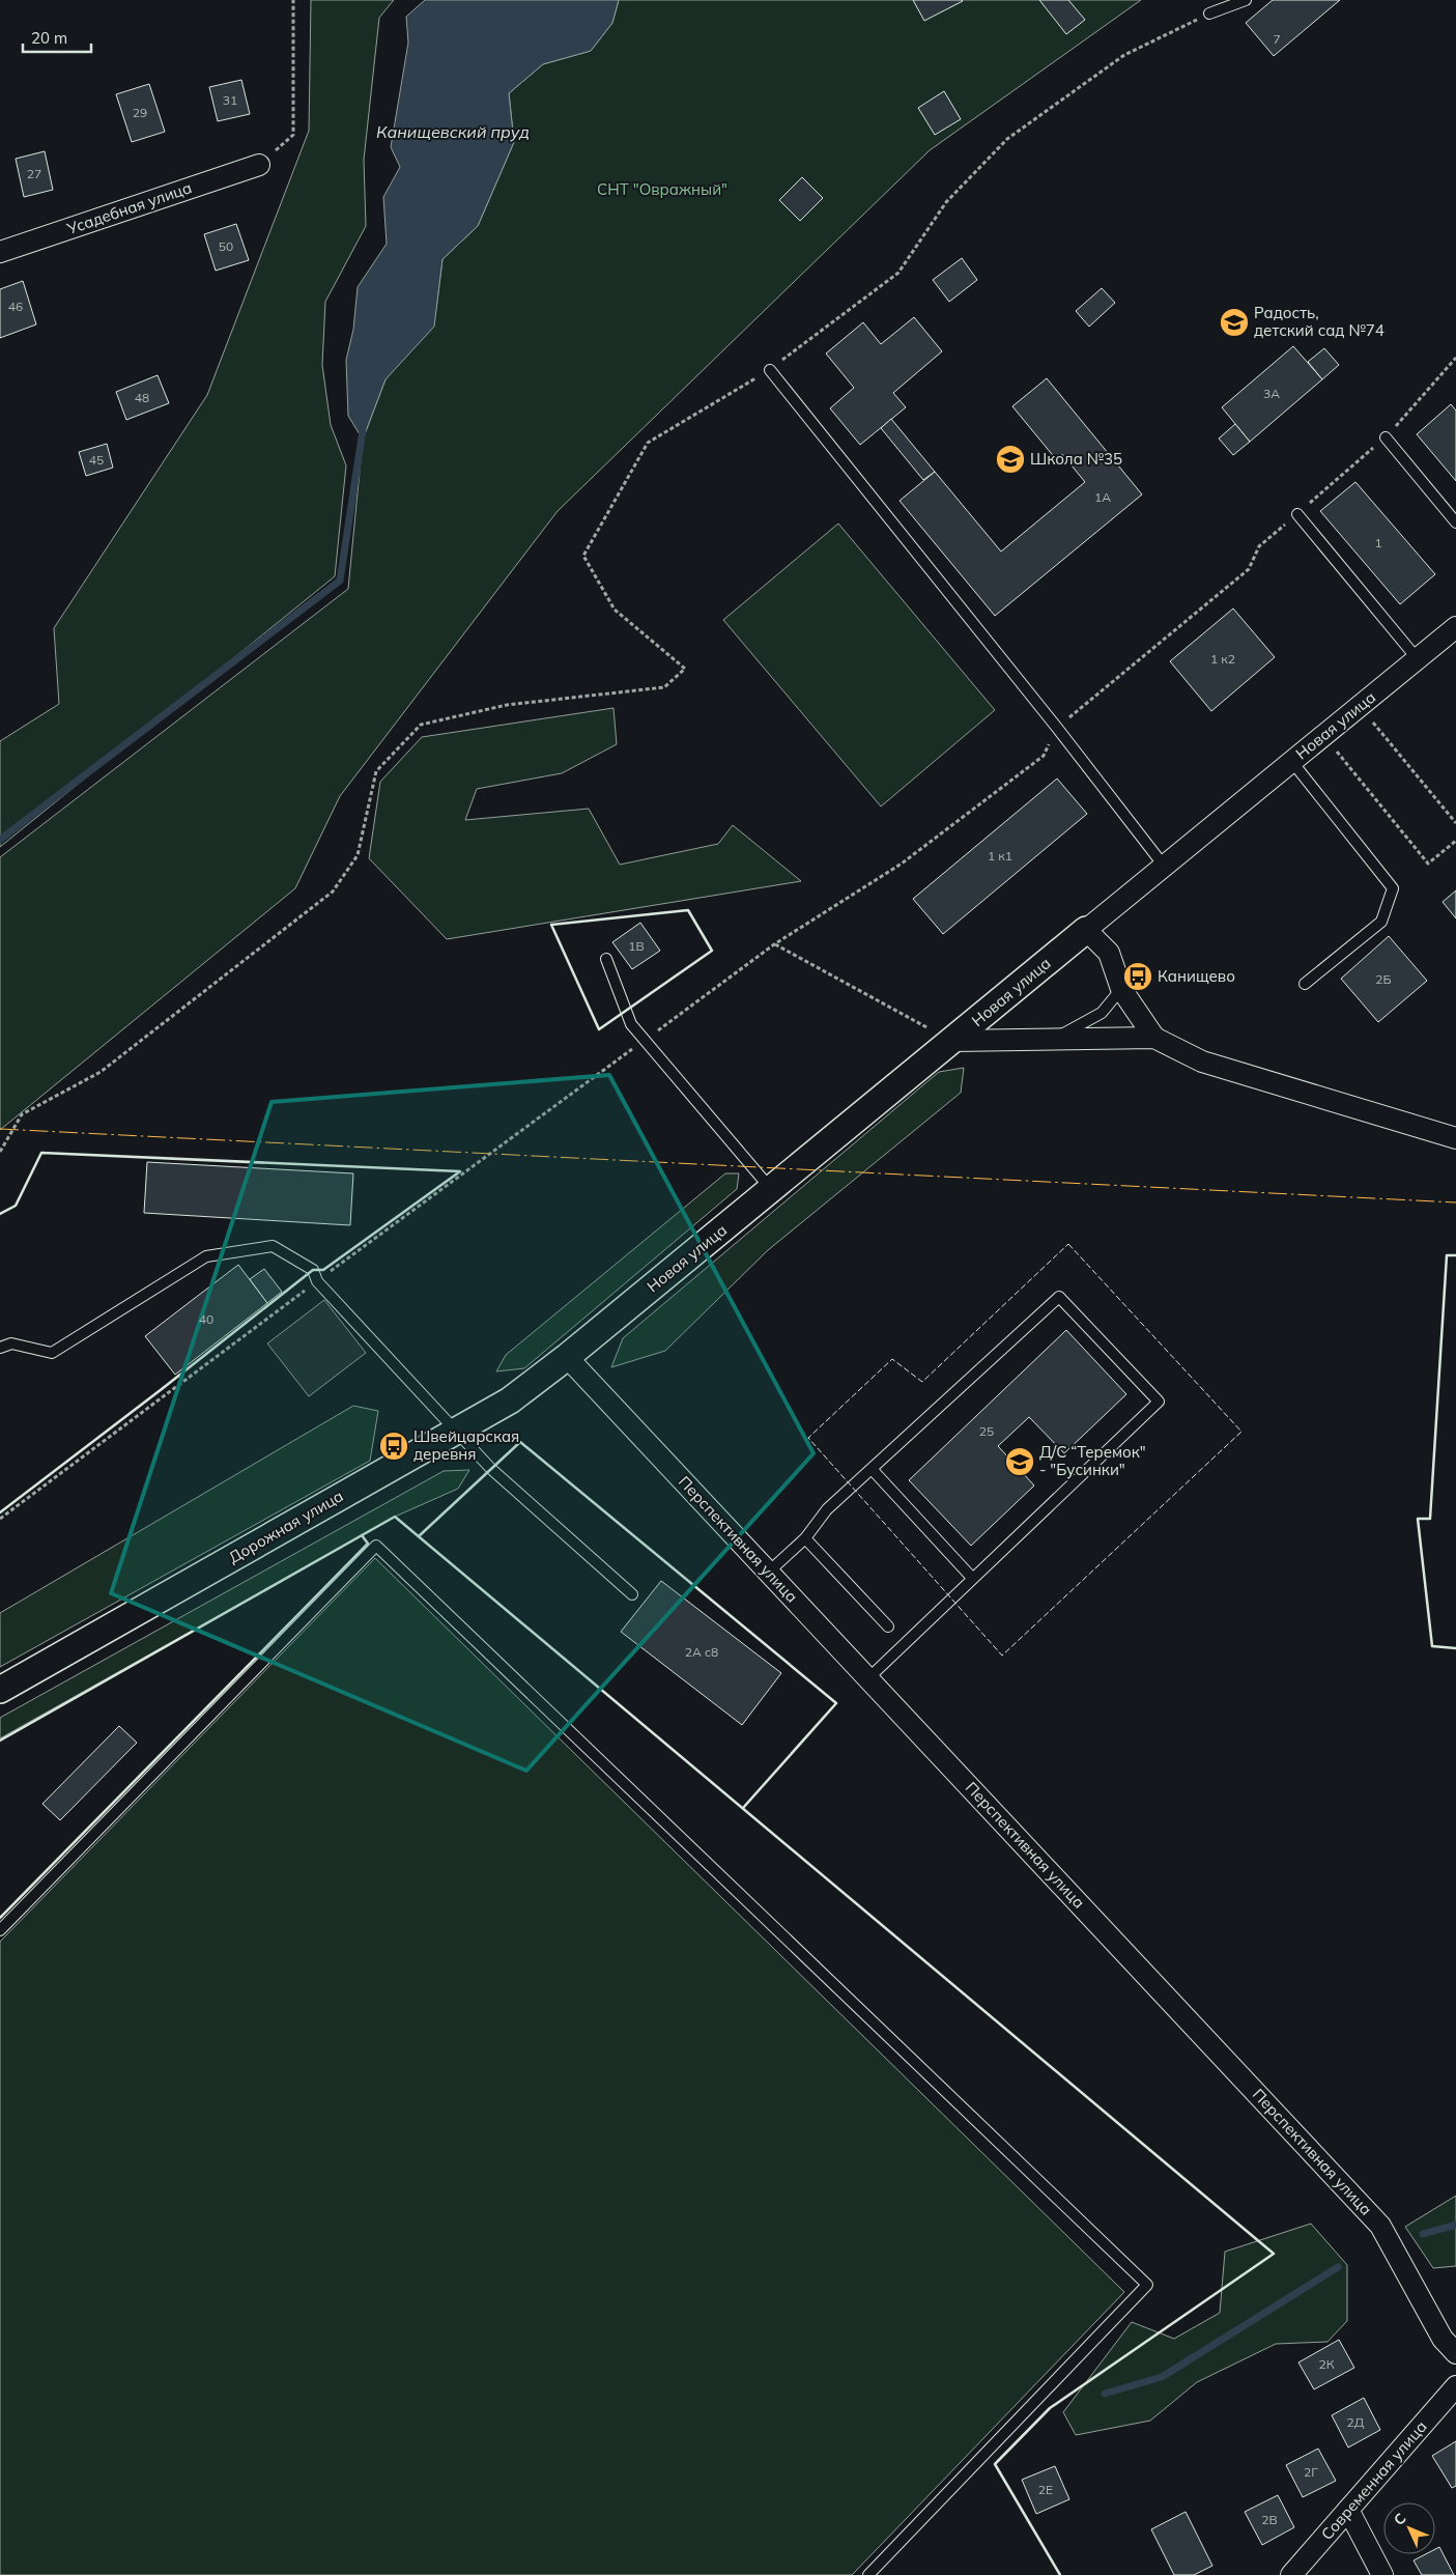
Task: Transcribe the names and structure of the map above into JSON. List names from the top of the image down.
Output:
{
  "streets": {
    "street": [
      "Усадебная улица",
      "Новая улица",
      "Дорожная улица",
      "Перспективная улица",
      "Современная улица"
    ]
  },
  "crossings": [
    ["Новая улица", "Дорожная улица"],
    ["Новая улица", "Перспективная улица"],
    ["Дорожная улица", "Перспективная улица"]
  ],
  "water": ["Канищевский пруд"],
  "parks": ["СНТ \"Овражный\""],
  "places": {
    "school or university": ["Радость, детский сад №74", "Школа №35", "Д/С “Теремок\" - \"Бусинки\""],
    "bus stop": ["Канищево", "Швейцарская деревня"]
  },
  "house_numbers": [
    "7",
    "31",
    "29",
    "27",
    "50",
    "46",
    "3А",
    "48",
    "45",
    "1А",
    "1",
    "1 к2",
    "1 к1",
    "1В",
    "2Б",
    "40",
    "25",
    "2А с8",
    "2К",
    "2Д",
    "2Г",
    "2Е",
    "2В"
  ],
  "scale_bar": "20 m",
  "north": "top left"
}
